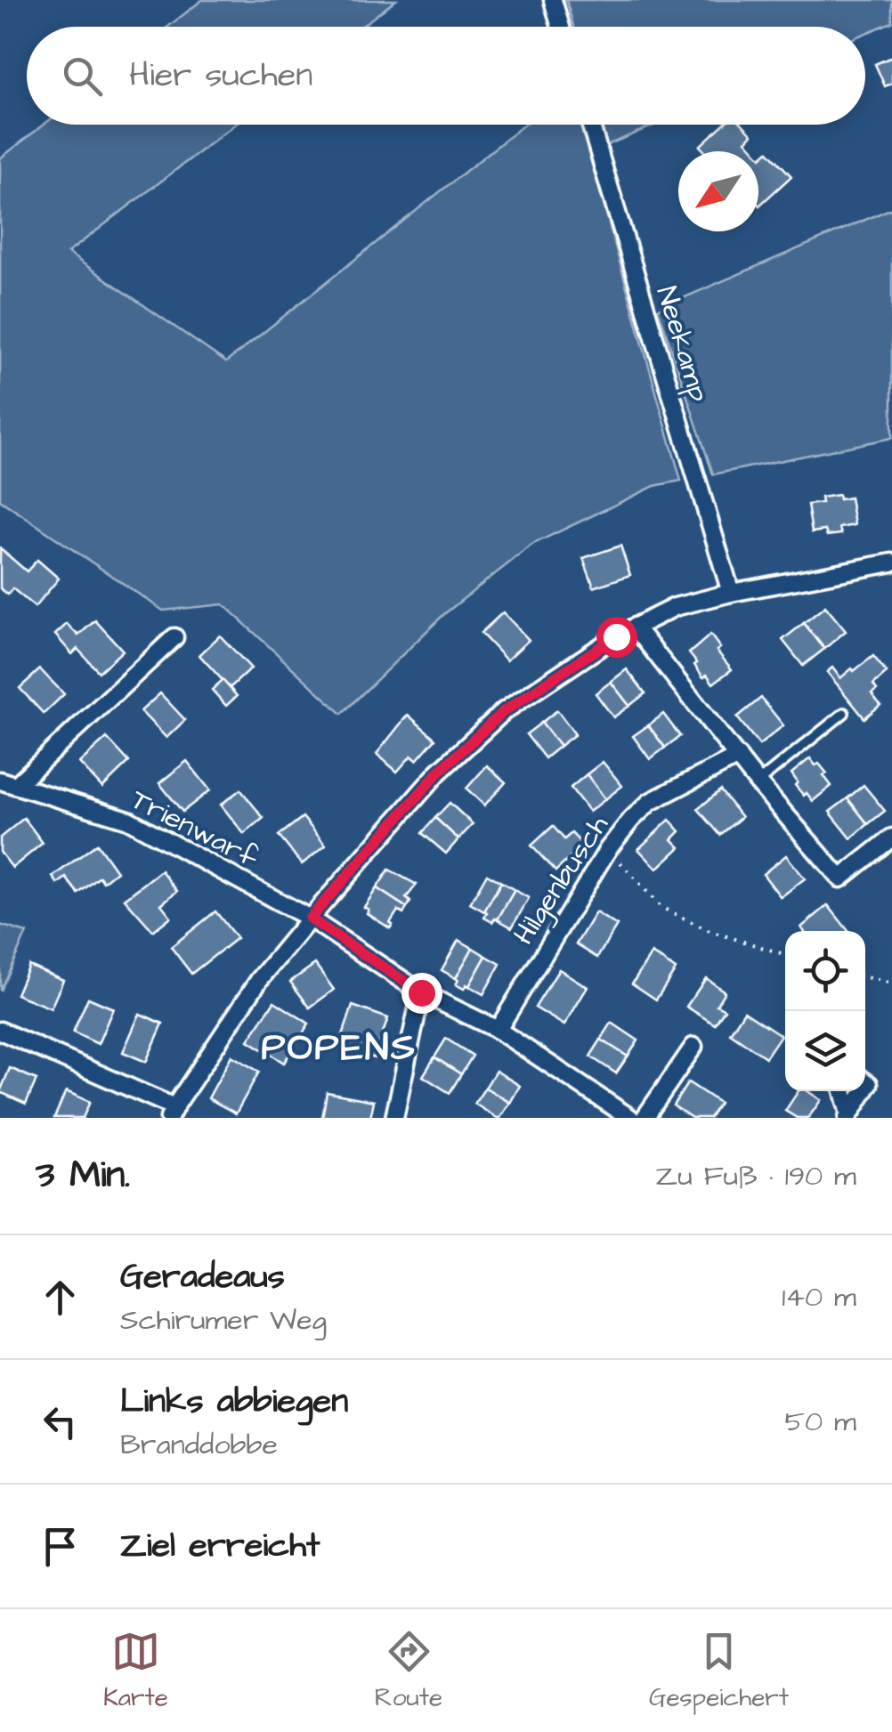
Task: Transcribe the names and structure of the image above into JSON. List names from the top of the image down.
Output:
{
  "streets": {
    "street": ["Neekamp", "Trienwarf", "Hilgenbusch"]
  },
  "crossings": [
    ["Trienwarf", "Hilgenbusch"]
  ],
  "districts": ["POPENS"],
  "north": "bottom left",
  "page": {
    "search": "Hier suchen",
    "heading": ["3 Min.", "Zu Fuß · 190 m"],
    "list": [
      ["Geradeaus", "Schirumer Weg", "140 m"],
      ["Links abbiegen", "Branddobbe", "50 m"],
      "Ziel erreicht"
    ],
    "nav": ["Karte", "Route", "Gespeichert"]
  }
}
